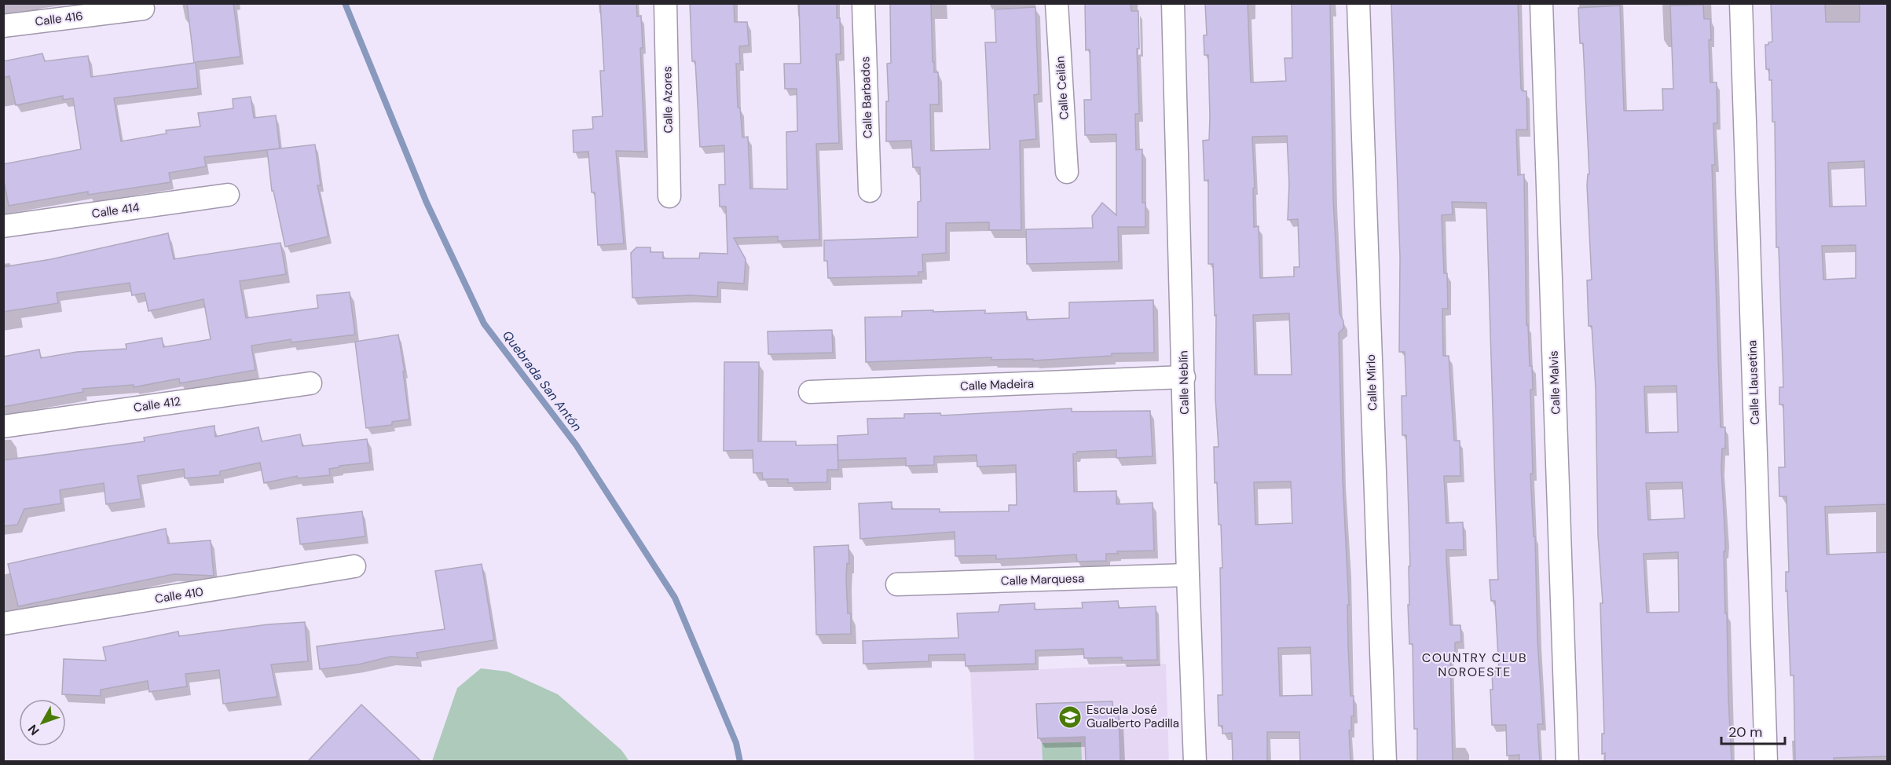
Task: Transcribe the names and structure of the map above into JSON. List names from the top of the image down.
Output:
{
  "streets": {
    "street": [
      "Calle 416",
      "Calle Ceilán",
      "Calle Barbados",
      "Calle Azores",
      "Calle 414",
      "Calle Neblín",
      "Calle Mirlo",
      "Calle Malvis",
      "Calle Llausetina",
      "Calle Madeira",
      "Calle 412",
      "Calle Marquesa",
      "Calle 410"
    ]
  },
  "crossings": [
    ["Calle Neblín", "Calle Madeira"],
    ["Calle Neblín", "Calle Marquesa"]
  ],
  "districts": ["COUNTRY CLUB NOROESTE"],
  "water": ["Quebrada San Antón"],
  "places": {
    "school or university": ["Escuela José Gualberto Padilla"]
  },
  "scale_bar": "20 m",
  "north": "bottom left"
}
